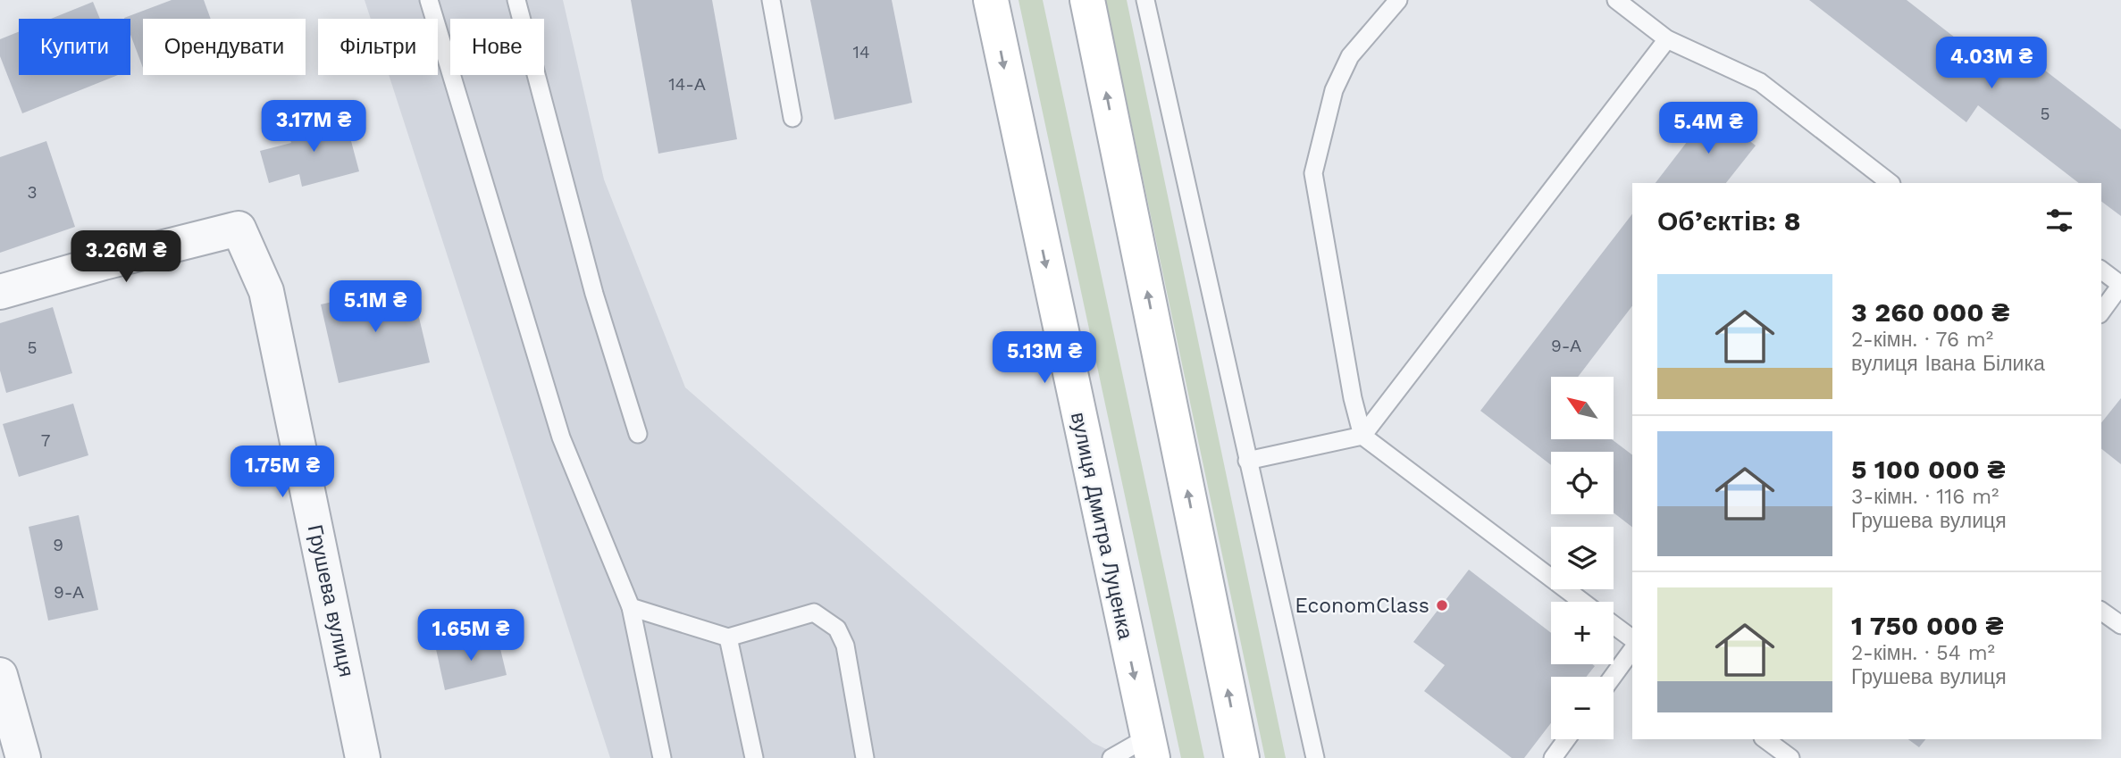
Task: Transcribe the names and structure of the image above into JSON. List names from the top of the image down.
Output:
{
  "streets": {
    "main road": ["вулиця Дмитра Луценка"],
    "street": ["Грушева вулиця"]
  },
  "places": ["EconomClass"],
  "house_numbers": [
    "14",
    "14-А",
    "5",
    "3",
    "9-А",
    "5",
    "7",
    "9",
    "9-А"
  ],
  "north": "top left",
  "page": {
    "chip": [
      "Купити",
      "Орендувати",
      "Фільтри",
      "Нове"
    ],
    "price": [
      "4.03M ₴",
      "3.17M ₴",
      "5.4M ₴",
      "3.26M ₴",
      "5.1M ₴",
      "5.13M ₴",
      "1.75M ₴",
      "1.65M ₴"
    ],
    "heading": "Об’єктів: 8",
    "list": [
      {
        "name": "3 260 000 ₴",
        "note": "2-кімн. · 76 m² · вулиця Івана Білика"
      },
      {
        "name": "5 100 000 ₴",
        "note": "3-кімн. · 116 m² · Грушева вулиця"
      },
      {
        "name": "1 750 000 ₴",
        "note": "2-кімн. · 54 m² · Грушева вулиця"
      }
    ],
    "map_buttons": ["+", "−"]
  }
}
